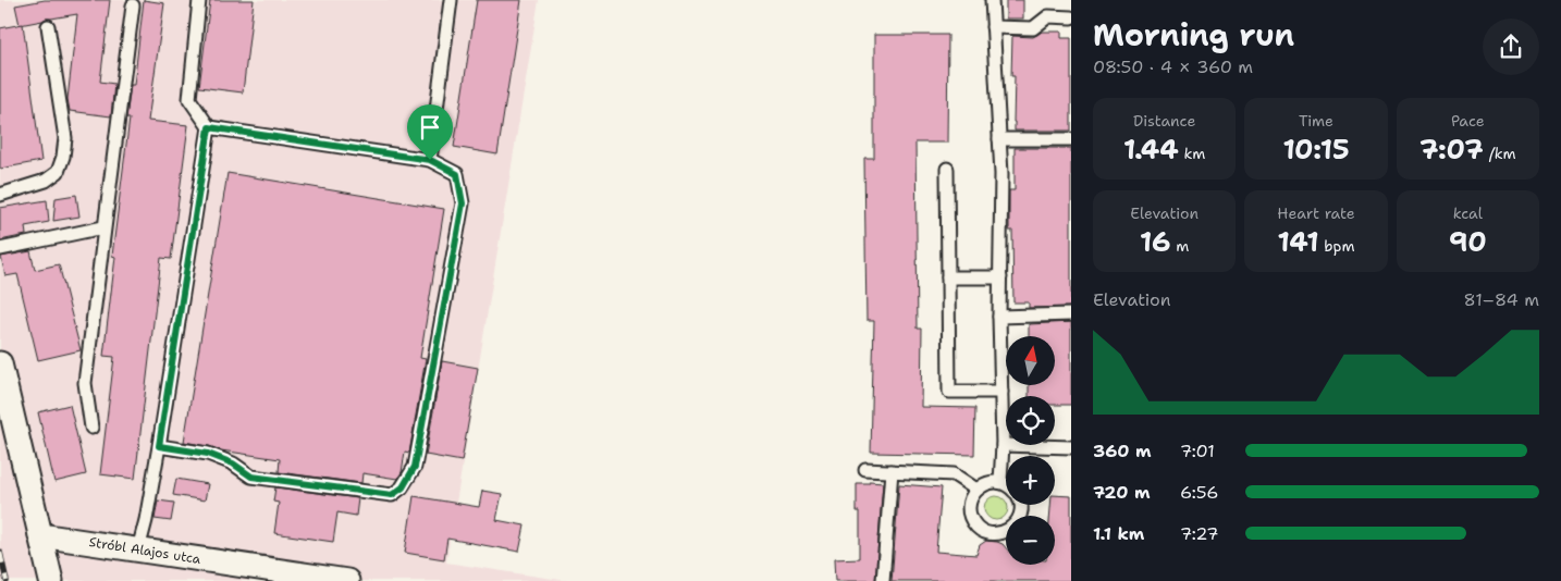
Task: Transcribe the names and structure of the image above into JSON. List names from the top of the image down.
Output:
{
  "streets": {
    "street": ["Stróbl Alajos utca"]
  },
  "north": "top",
  "page": {
    "heading": ["Morning run", "08:50 · 4 × 360 m"],
    "stats": [
      ["Distance", "1.44 km"],
      ["Time", "10:15"],
      ["Pace", "7:07 /km"],
      ["Elevation", "16 m"],
      ["Heart rate", "141 bpm"],
      ["kcal", "90"]
    ],
    "chart": ["Elevation", "81–84 m"],
    "map_buttons": ["+", "−"],
    "list": [
      {
        "name": "360 m",
        "note": "7:01"
      },
      {
        "name": "720 m",
        "note": "6:56"
      },
      {
        "name": "1.1 km",
        "note": "7:27"
      }
    ]
  }
}
